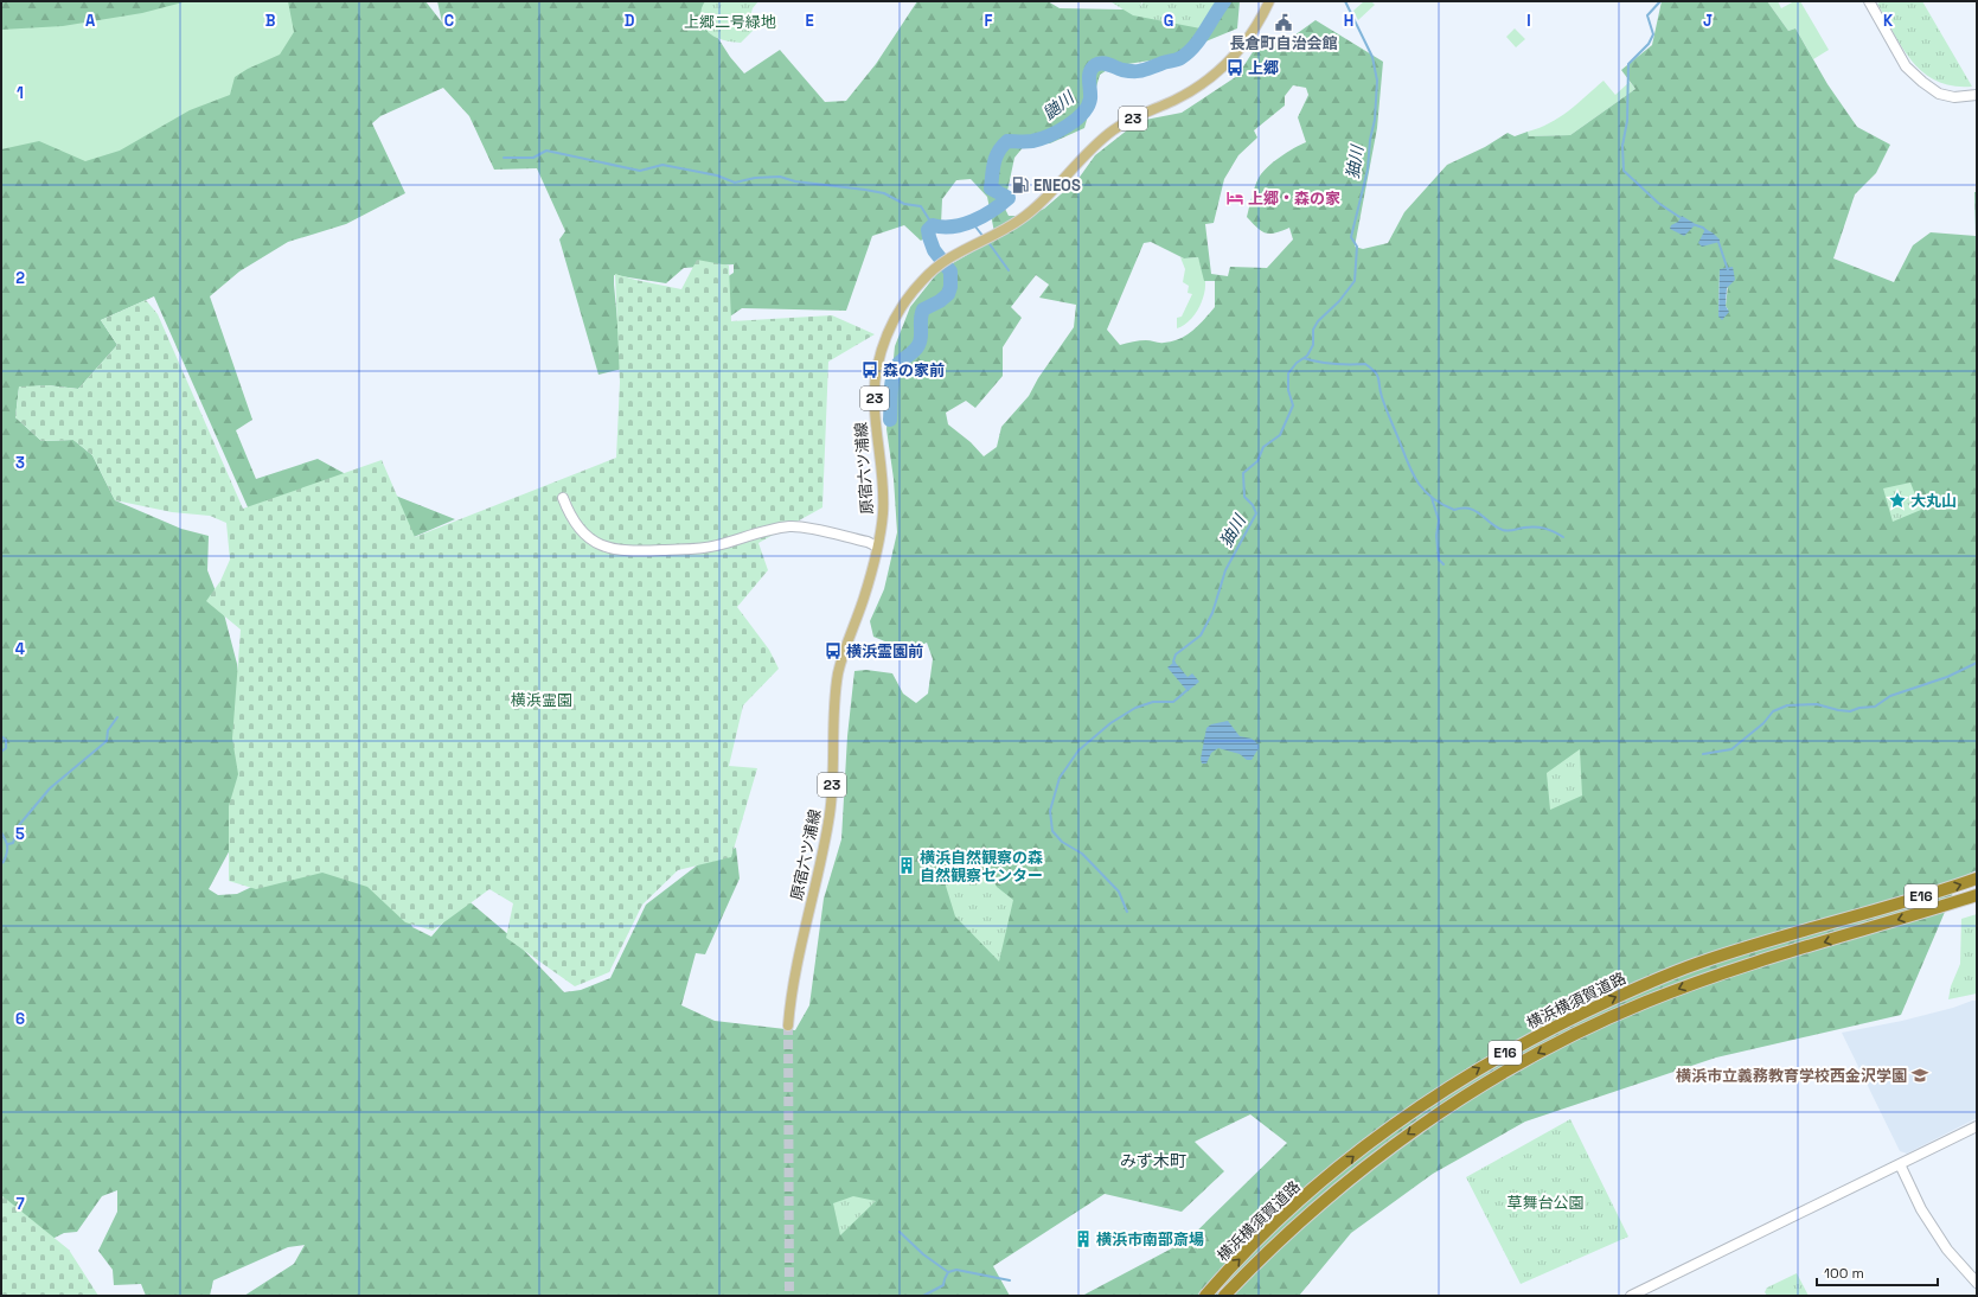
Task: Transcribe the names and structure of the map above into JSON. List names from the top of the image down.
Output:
{
  "streets": {
    "highway": ["E16", "横浜横須賀道路"],
    "main road": ["23", "原宿六ツ浦線"]
  },
  "districts": ["みず木町"],
  "water": ["鼬川", "㹨川"],
  "parks": ["上郷二号緑地", "横浜霊園", "草舞台公園"],
  "places": {
    "public building": ["長倉町自治会館"],
    "bus stop": ["上郷", "森の家前", "横浜霊園前"],
    "fuel station": ["ENEOS"],
    "hotel": ["上郷・森の家"],
    "place": ["大丸山"],
    "building": ["横浜自然観察の森 自然観察センター", "横浜市南部斎場"],
    "school or university": ["横浜市立義務教育学校西金沢学園"]
  },
  "scale_bar": "100 m",
  "grid": {
    "columns": [
      "A",
      "B",
      "C",
      "D",
      "E",
      "F",
      "G",
      "H",
      "I",
      "J",
      "K"
    ],
    "rows": [
      "1",
      "2",
      "3",
      "4",
      "5",
      "6",
      "7"
    ]
  }
}
